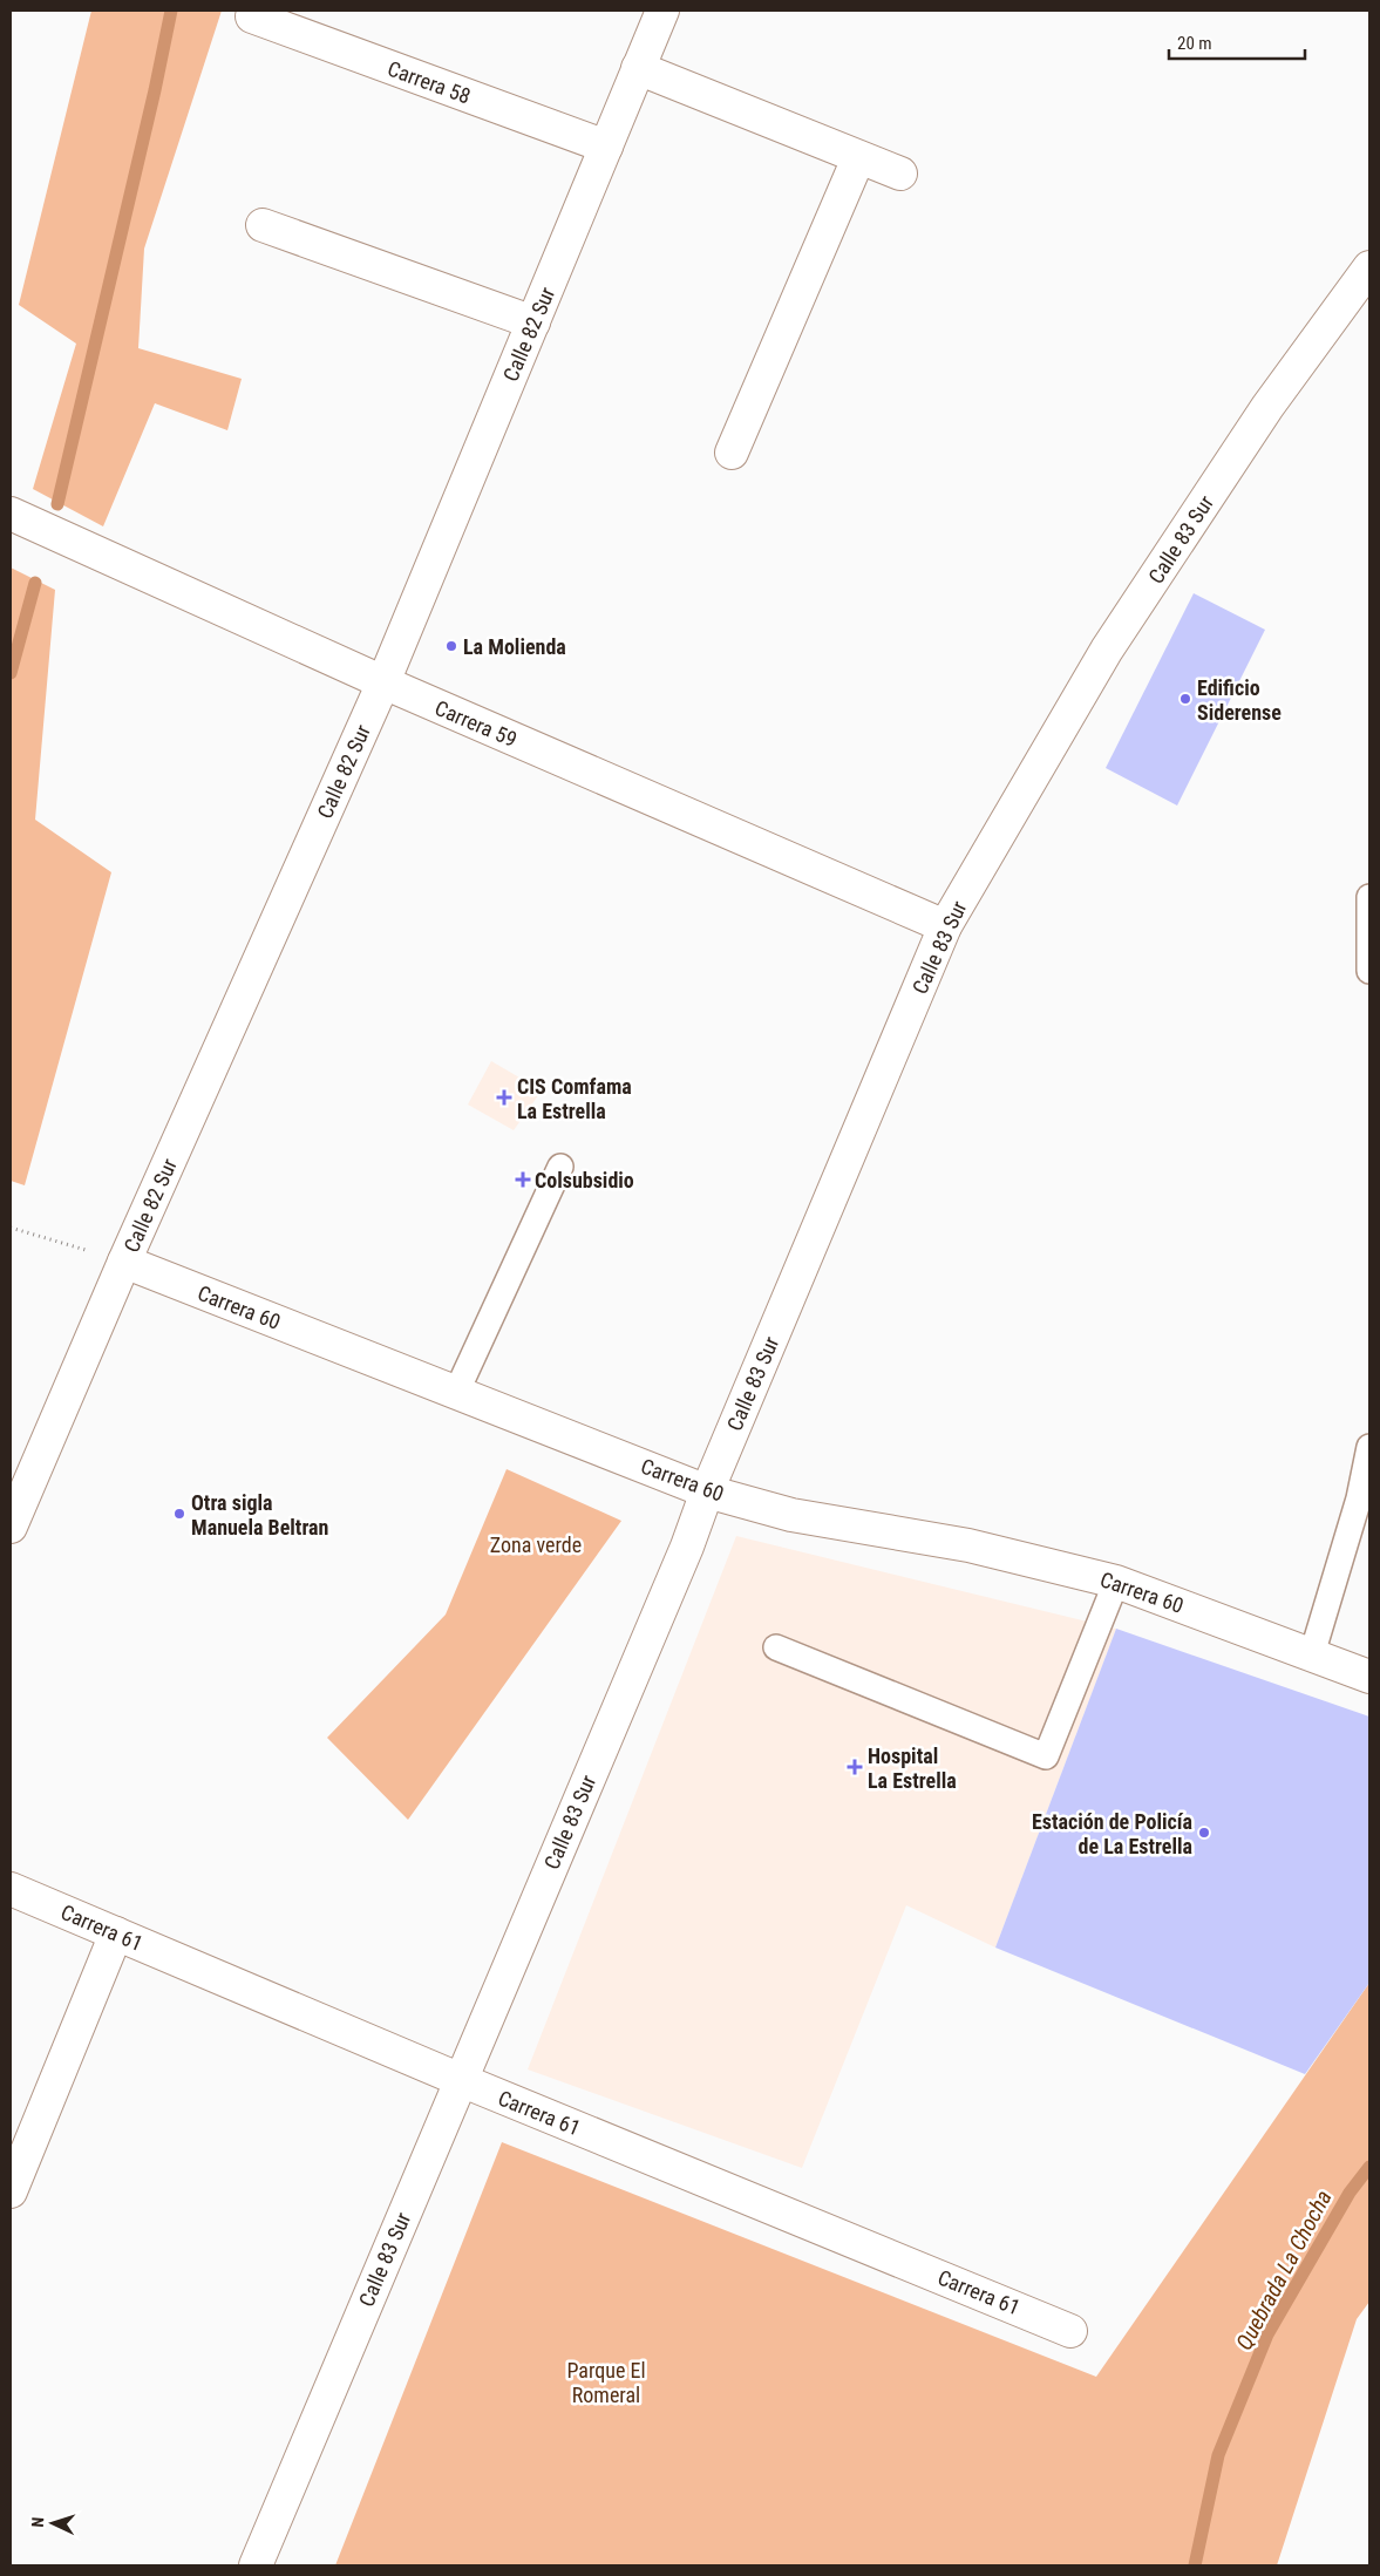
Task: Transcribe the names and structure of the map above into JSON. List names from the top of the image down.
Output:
{
  "streets": {
    "street": [
      "Carrera 58",
      "Calle 82 Sur",
      "Calle 83 Sur",
      "Carrera 59",
      "Carrera 60",
      "Carrera 61"
    ]
  },
  "crossings": [
    ["Carrera 58", "Calle 82 Sur"],
    ["Calle 82 Sur", "Carrera 59"],
    ["Calle 82 Sur", "Carrera 60"],
    ["Calle 83 Sur", "Carrera 59"],
    ["Calle 83 Sur", "Carrera 60"],
    ["Calle 83 Sur", "Carrera 61"]
  ],
  "water": ["Quebrada La Chocha"],
  "parks": ["Zona verde", "Parque El Romeral"],
  "places": {
    "other": [
      "La Molienda",
      "Edificio Siderense",
      "Otra sigla Manuela Beltran",
      "Estación de Policía de La Estrella"
    ],
    "health": ["CIS Comfama La Estrella", "Colsubsidio", "Hospital La Estrella"]
  },
  "scale_bar": "20 m",
  "north": "left"
}
